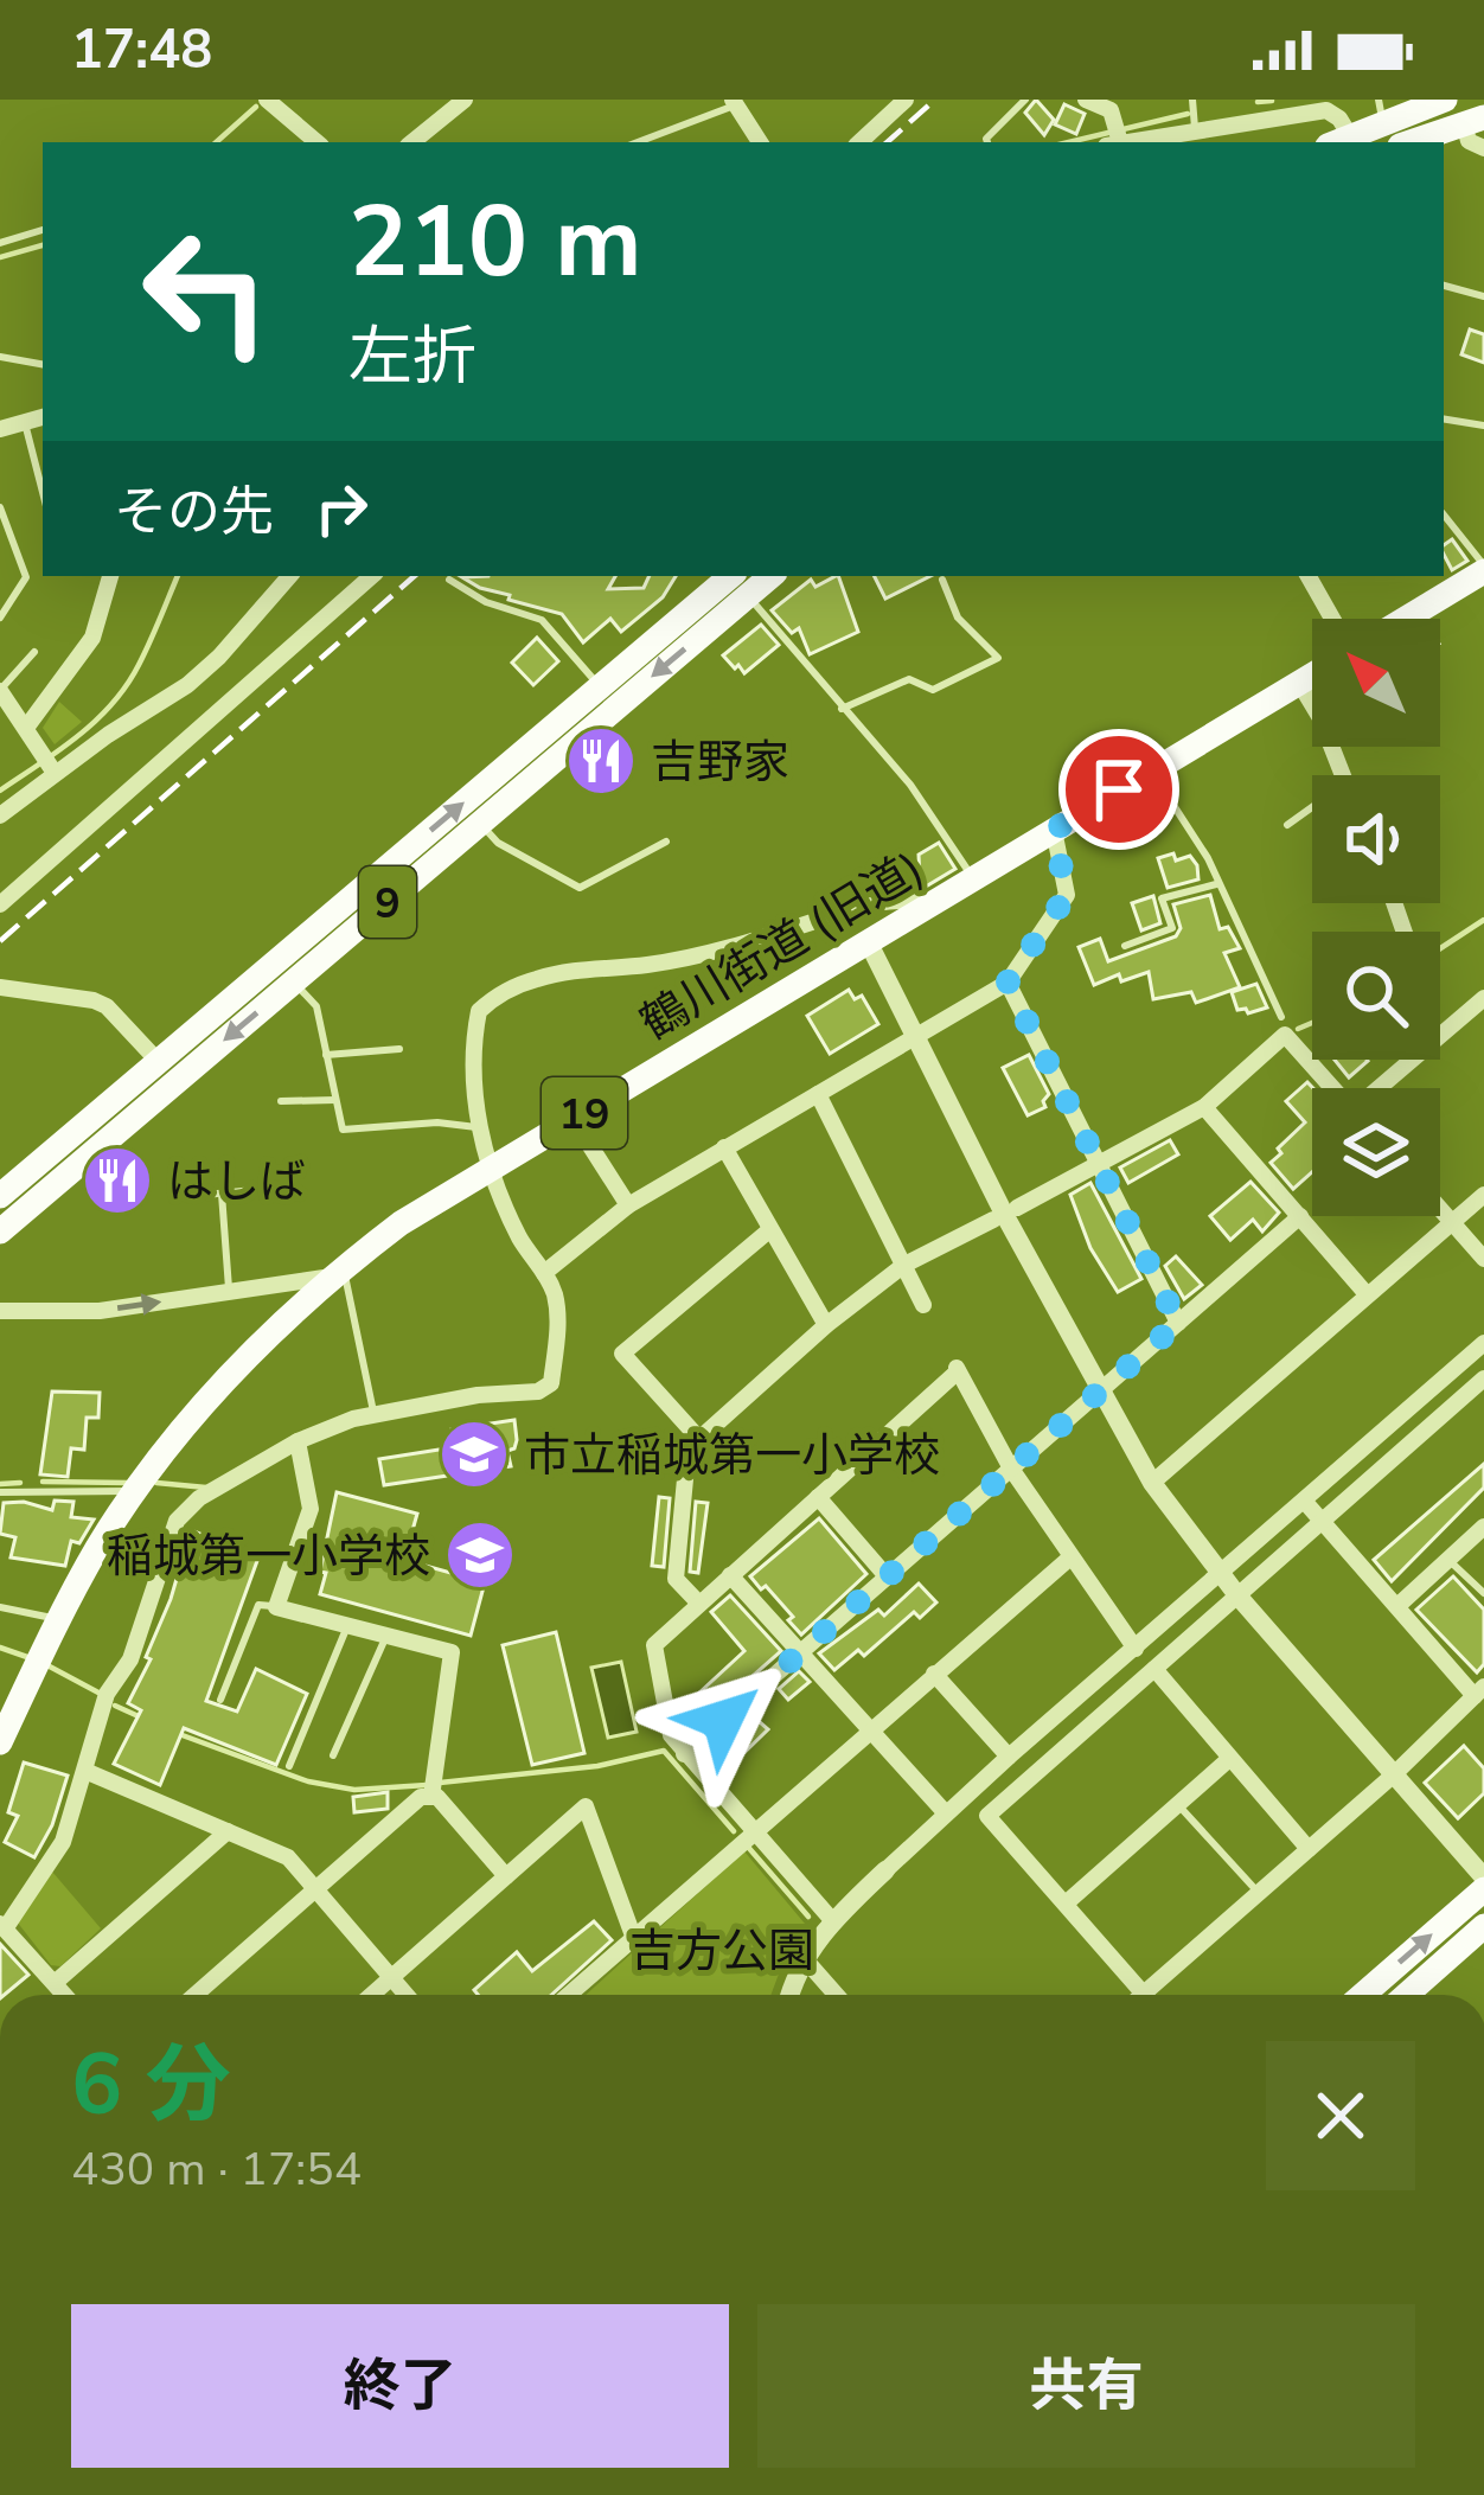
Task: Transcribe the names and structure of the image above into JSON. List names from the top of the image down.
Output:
{
  "streets": {
    "main road": ["9", "鶴川街道 (旧道)", "19"]
  },
  "parks": ["吉方公園"],
  "places": {
    "restaurant": ["吉野家", "はしば"],
    "school or university": ["市立稲城第一小学校", "稲城第一小学校"]
  },
  "north": "top left",
  "page": {
    "status": "17:48",
    "turn": ["210 m", "左折"],
    "then": "その先",
    "heading": ["6 分", "430 m · 17:54"],
    "buttons": ["終了", "共有"]
  }
}
